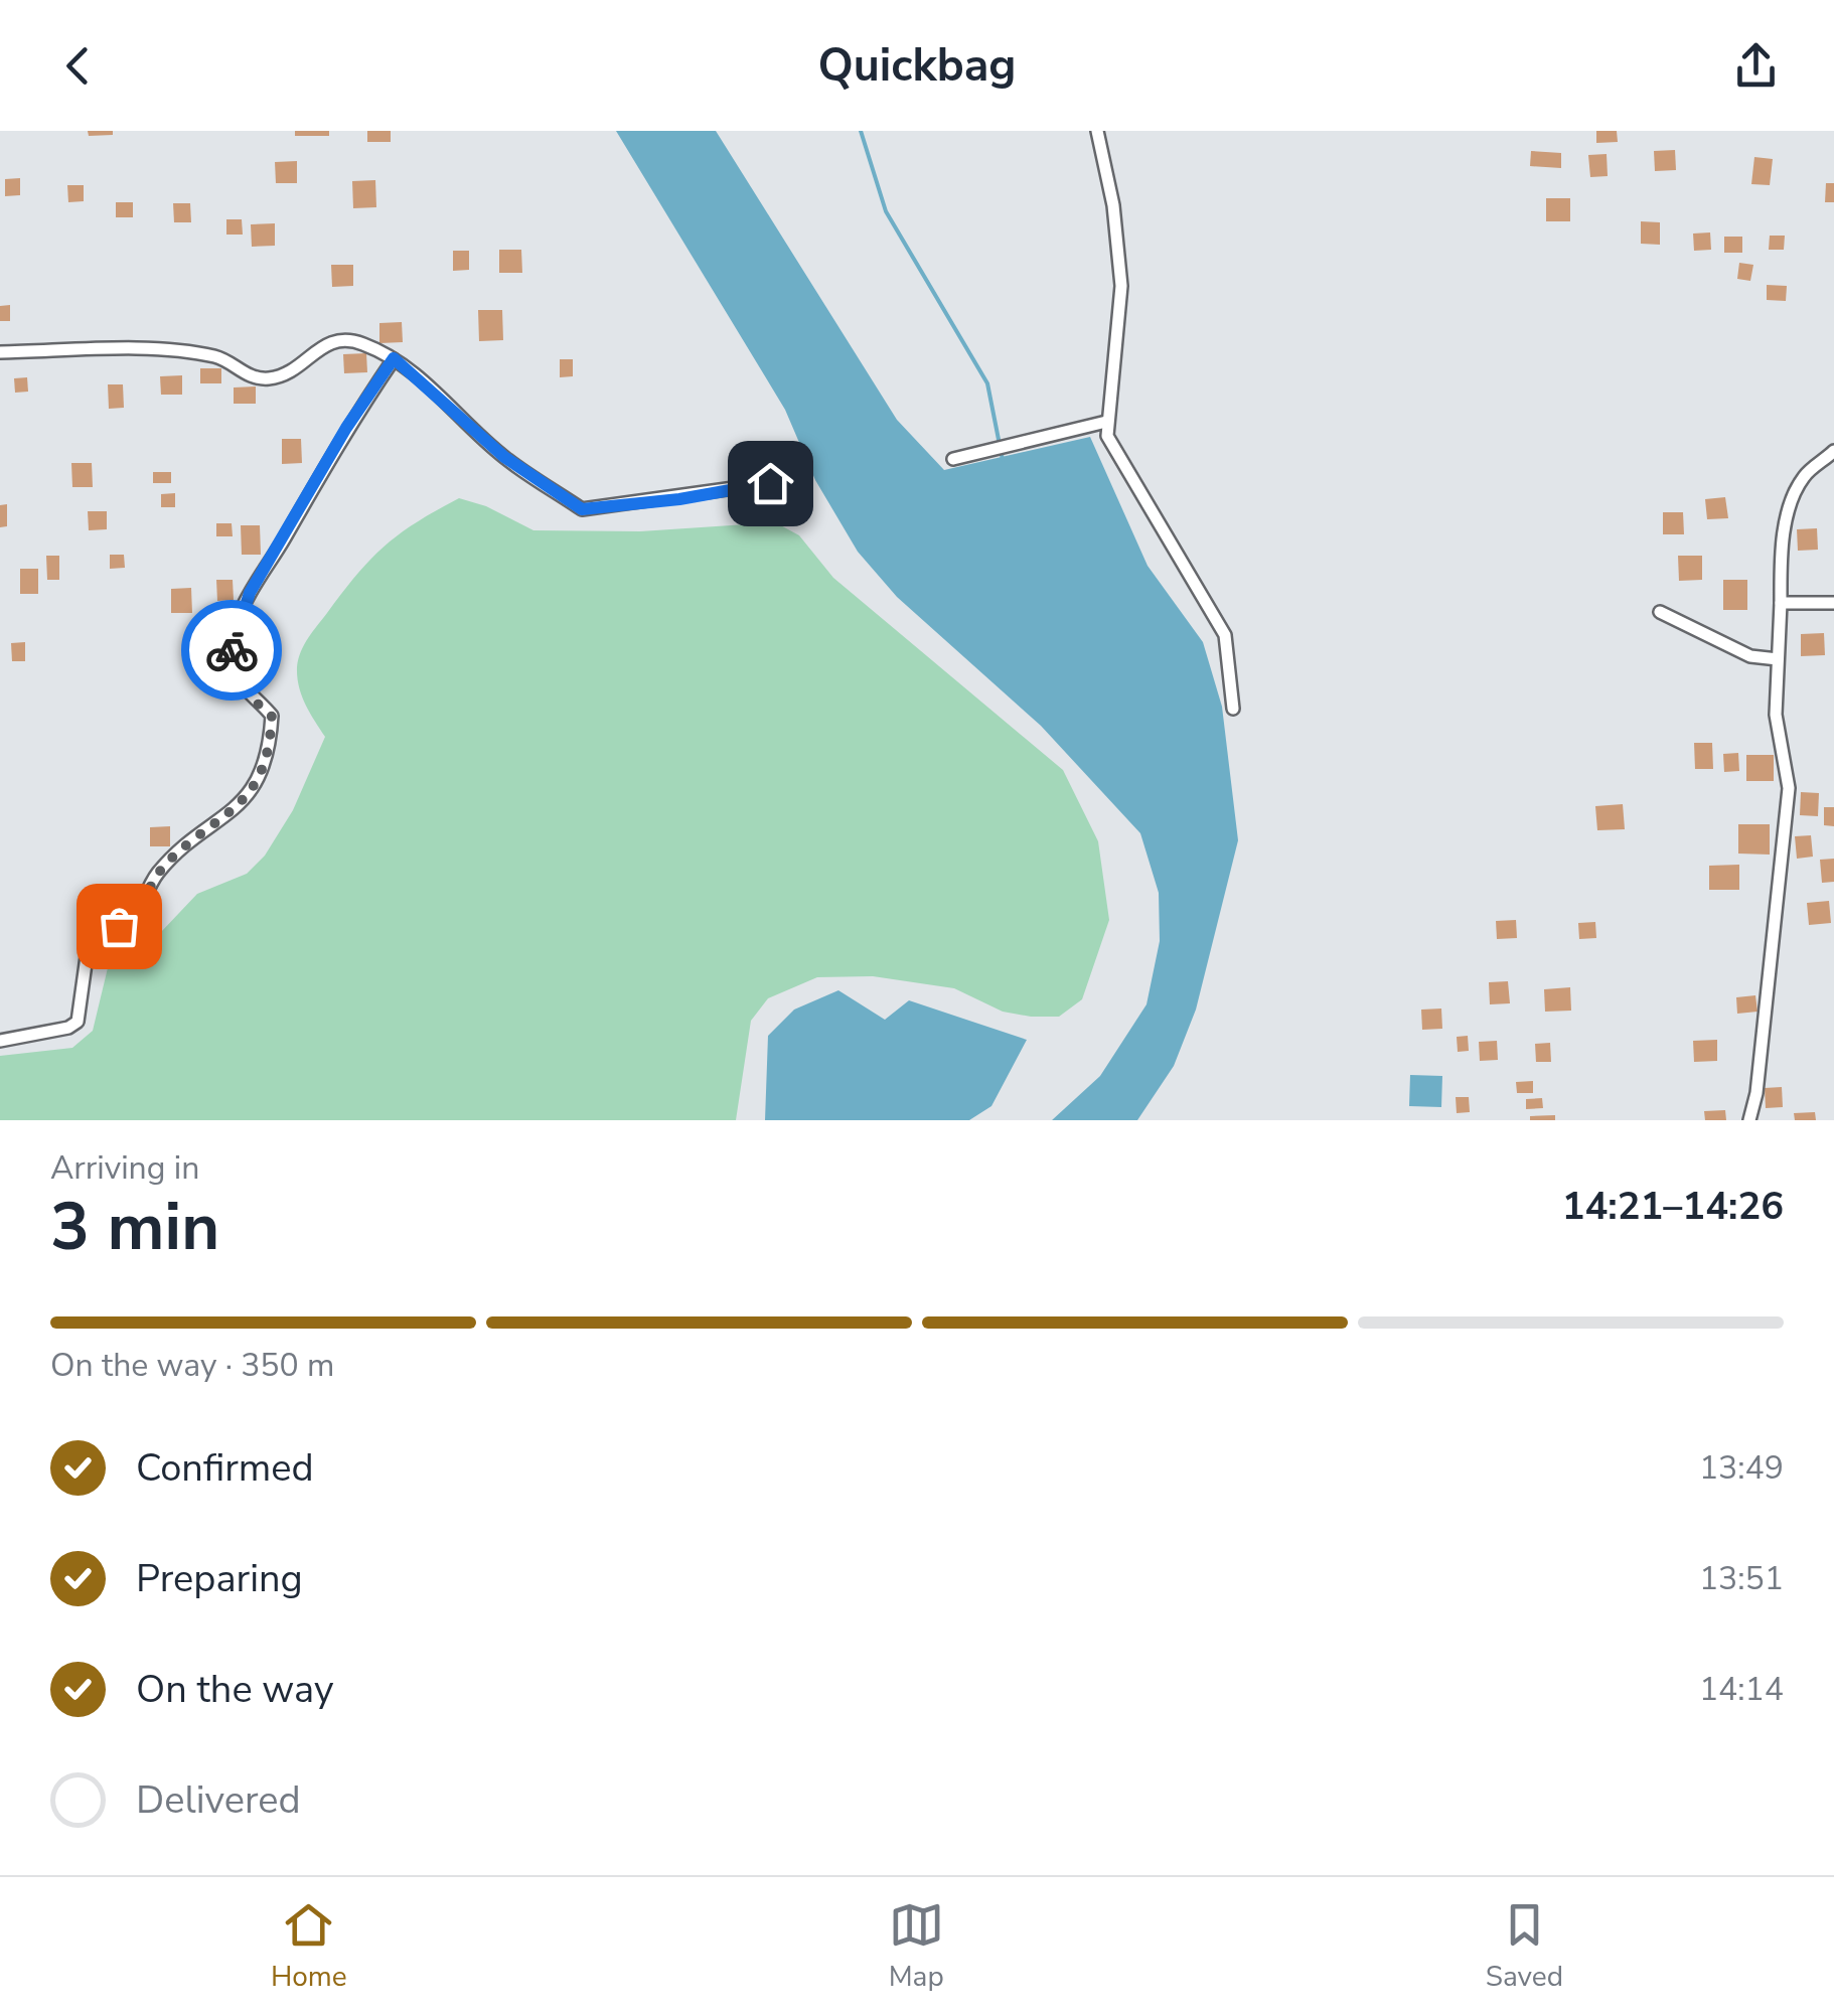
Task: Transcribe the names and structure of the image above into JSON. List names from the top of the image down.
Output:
{
  "page": {
    "header": "Quickbag",
    "heading": ["3 min", "Arriving in", "14:21–14:26"],
    "bar": "On the way · 350 m",
    "list": [
      ["Confirmed", "13:49"],
      ["Preparing", "13:51"],
      ["On the way", "14:14"],
      "Delivered"
    ],
    "tabs": ["Home", "Map", "Saved"]
  }
}
